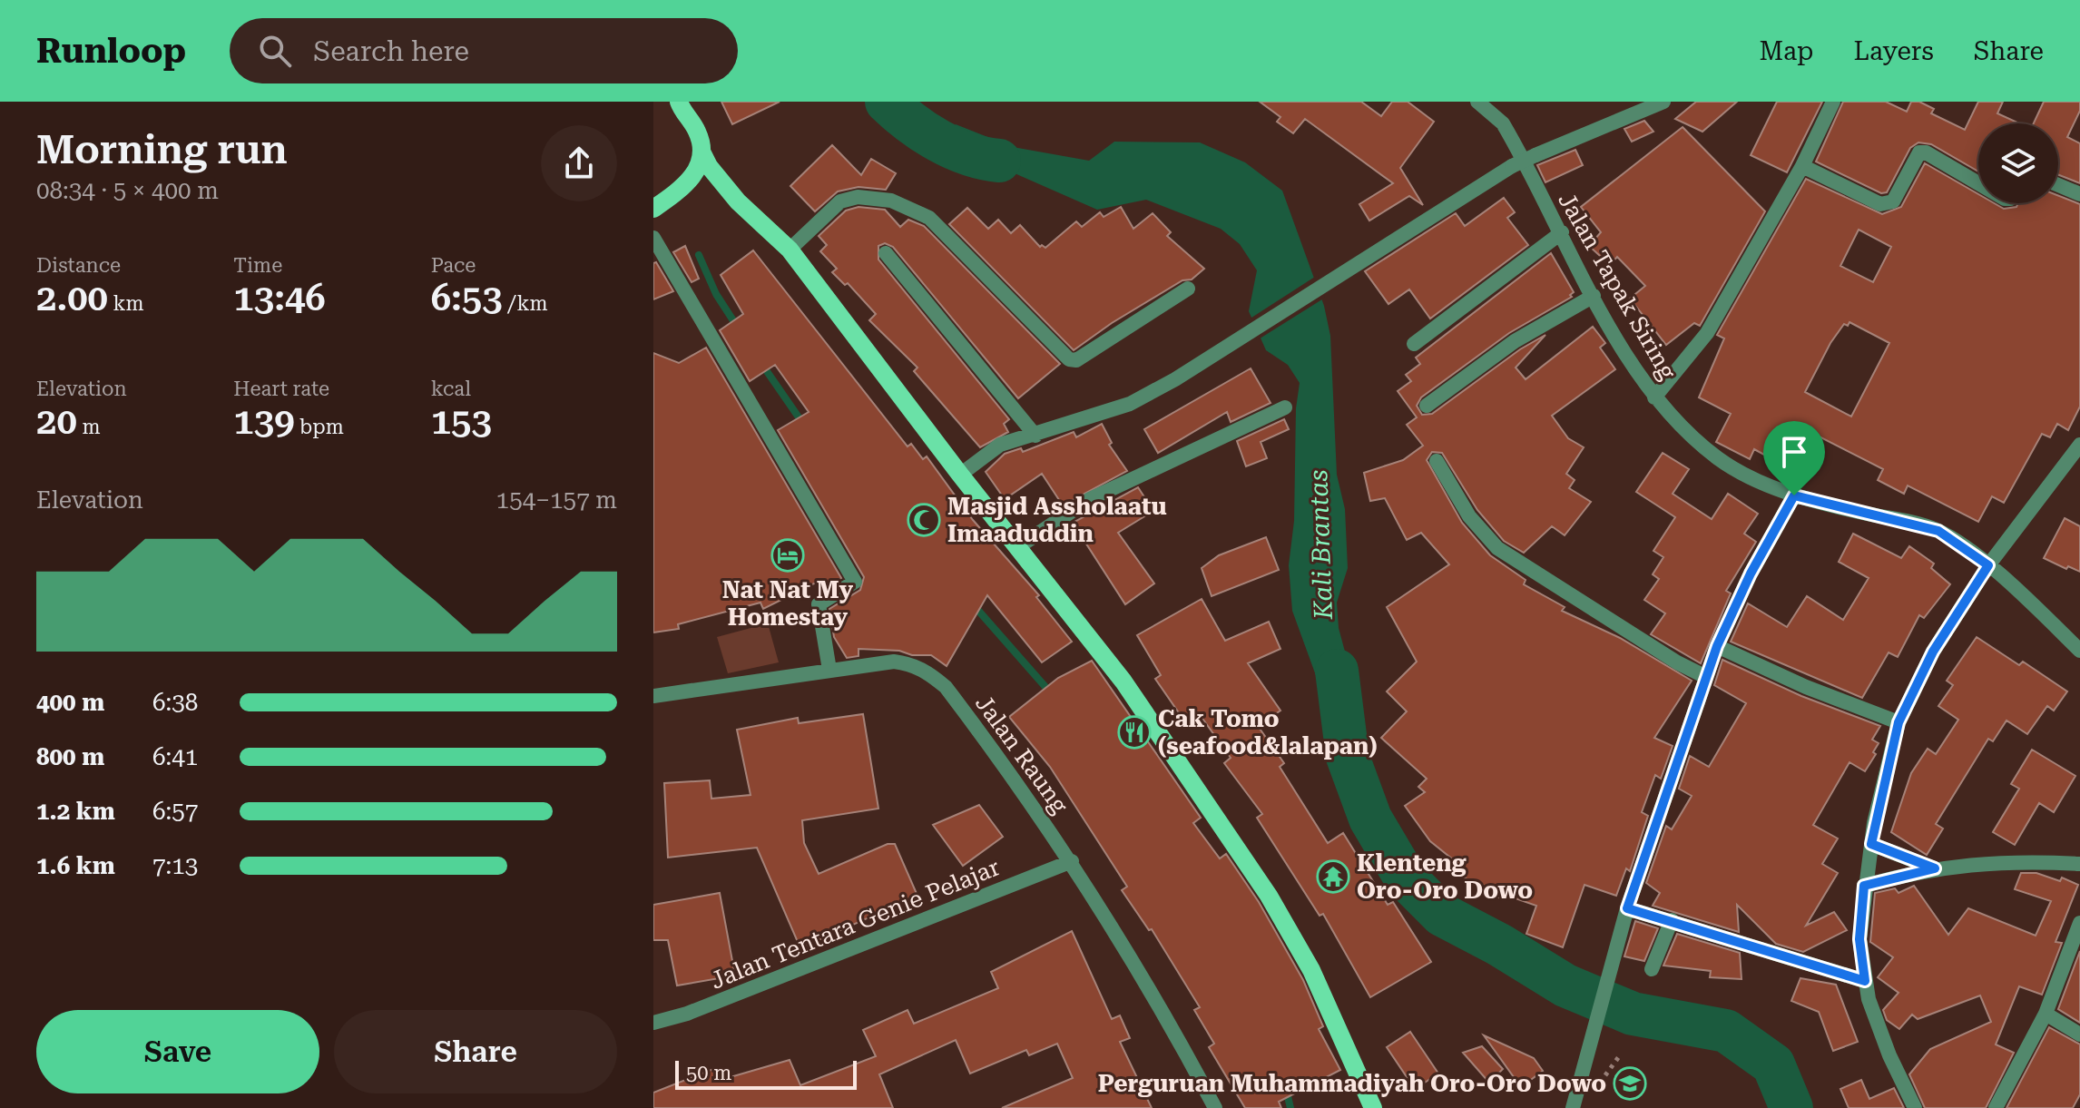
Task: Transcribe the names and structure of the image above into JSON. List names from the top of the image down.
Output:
{
  "streets": {
    "street": ["Jalan Tapak Siring", "Jalan Raung", "Jalan Tentara Genie Pelajar"]
  },
  "crossings": [
    ["Jalan Raung", "Jalan Tentara Genie Pelajar"]
  ],
  "water": ["Kali Brantas"],
  "places": {
    "mosque": ["Masjid Assholaatu Imaaduddin"],
    "hotel": ["Nat Nat My Homestay"],
    "restaurant": ["Cak Tomo (seafood&lalapan)"],
    "temple": ["Klenteng Oro-Oro Dowo"],
    "school or university": ["Perguruan Muhammadiyah Oro-Oro Dowo"]
  },
  "scale_bar": "50 m",
  "page": {
    "header": "Runloop",
    "search": "Search here",
    "nav": ["Map", "Layers", "Share"],
    "heading": ["Morning run", "08:34 · 5 × 400 m"],
    "stats": [
      ["Distance", "2.00 km"],
      ["Time", "13:46"],
      ["Pace", "6:53 /km"],
      ["Elevation", "20 m"],
      ["Heart rate", "139 bpm"],
      ["kcal", "153"]
    ],
    "chart": ["Elevation", "154–157 m"],
    "list": [
      {
        "name": "400 m",
        "note": "6:38"
      },
      {
        "name": "800 m",
        "note": "6:41"
      },
      {
        "name": "1.2 km",
        "note": "6:57"
      },
      {
        "name": "1.6 km",
        "note": "7:13"
      }
    ],
    "buttons": ["Save", "Share"],
    "scale": "50 m"
  }
}
